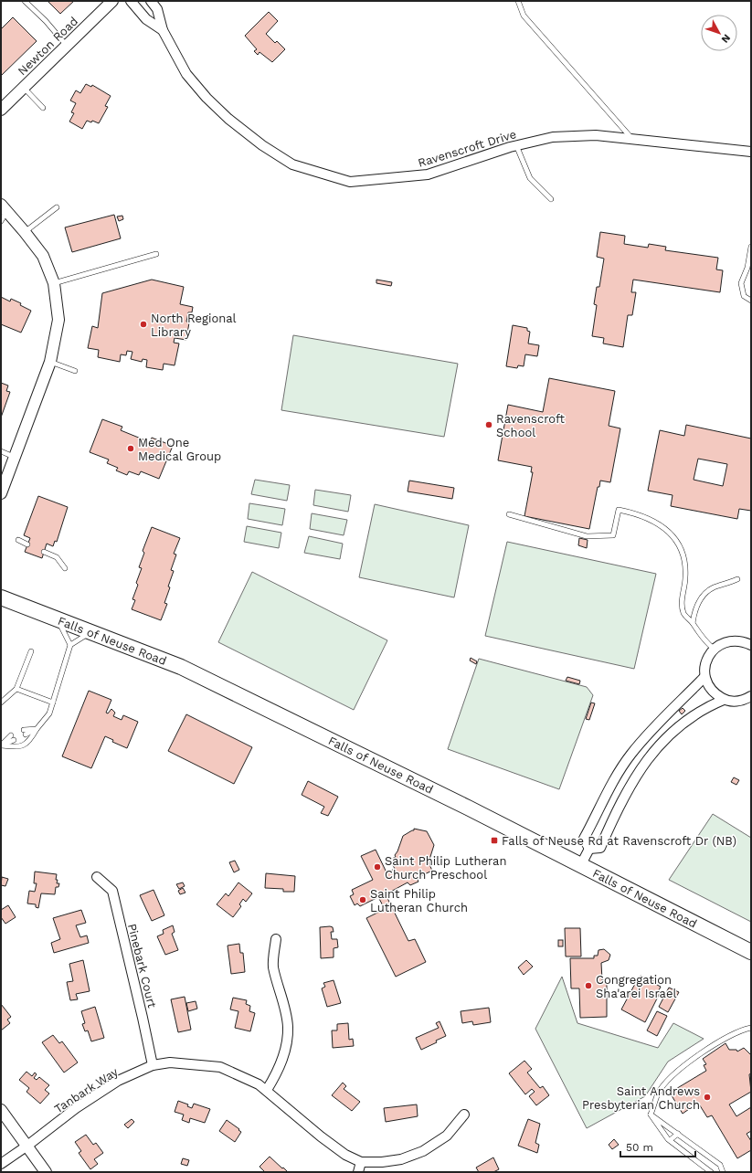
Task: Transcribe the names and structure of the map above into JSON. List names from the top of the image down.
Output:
{
  "streets": {
    "main road": ["Falls of Neuse Road"],
    "street": [
      "Newton Road",
      "Ravenscroft Drive",
      "Pinebark Court",
      "Tanbark Way"
    ]
  },
  "crossings": [
    ["Pinebark Court", "Tanbark Way"]
  ],
  "places": {
    "other": [
      "North Regional Library",
      "Ravenscroft School",
      "Med One Medical Group",
      "Saint Philip Lutheran Church Preschool",
      "Saint Philip Lutheran Church",
      "Congregation Sha'arei Israel",
      "Saint Andrews Presbyterian Church"
    ],
    "transit": ["Falls of Neuse Rd at Ravenscroft Dr (NB)"]
  },
  "scale_bar": "50 m",
  "north": "bottom right"
}
